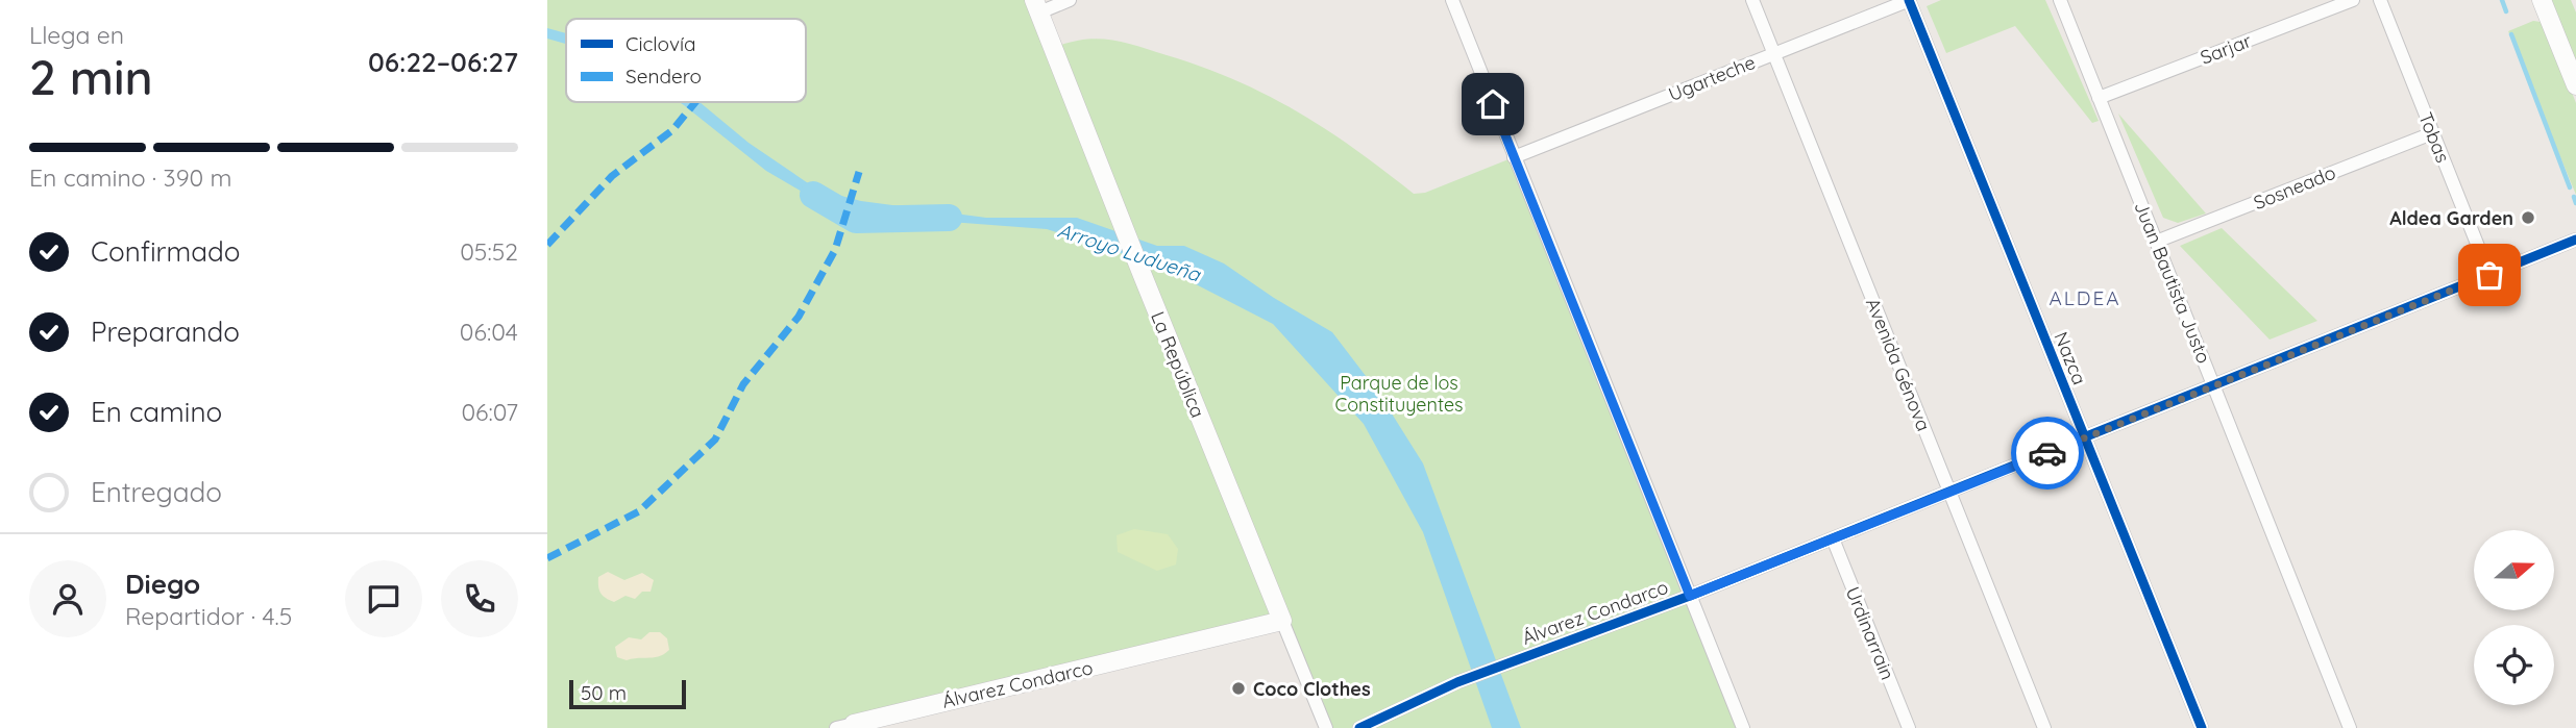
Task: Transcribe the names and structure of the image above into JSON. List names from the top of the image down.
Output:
{
  "streets": {
    "main road": ["La República", "Álvarez Condarco"],
    "street": [
      "Sarjar",
      "Ugarteche",
      "Tobas",
      "Sosneado",
      "Juan Bautista Justo",
      "Nazca",
      "Avenida Génova",
      "Urdinarrain"
    ]
  },
  "crossings": [
    ["Sarjar", "Juan Bautista Justo"],
    ["Ugarteche", "Nazca"],
    ["Ugarteche", "Avenida Génova"],
    ["Tobas", "Sosneado"],
    ["Tobas", "Álvarez Condarco"],
    ["Sosneado", "Juan Bautista Justo"],
    ["Juan Bautista Justo", "Álvarez Condarco"],
    ["Nazca", "Álvarez Condarco"],
    ["La República", "Álvarez Condarco"],
    ["Avenida Génova", "Álvarez Condarco"],
    ["Álvarez Condarco", "Urdinarrain"]
  ],
  "districts": ["ALDEA"],
  "water": ["Arroyo Ludueña"],
  "parks": ["Parque de los Constituyentes"],
  "places": ["Aldea Garden", "Coco Clothes"],
  "legend": ["Ciclovía", "Sendero"],
  "scale_bar": "50 m",
  "north": "right",
  "page": {
    "heading": ["2 min", "Llega en", "06:22–06:27"],
    "panel": ["Diego", "Repartidor · 4.5"],
    "bar": "En camino · 390 m",
    "list": [
      ["Confirmado", "05:52"],
      ["Preparando", "06:04"],
      ["En camino", "06:07"],
      "Entregado"
    ],
    "scale": "50 m"
  }
}
